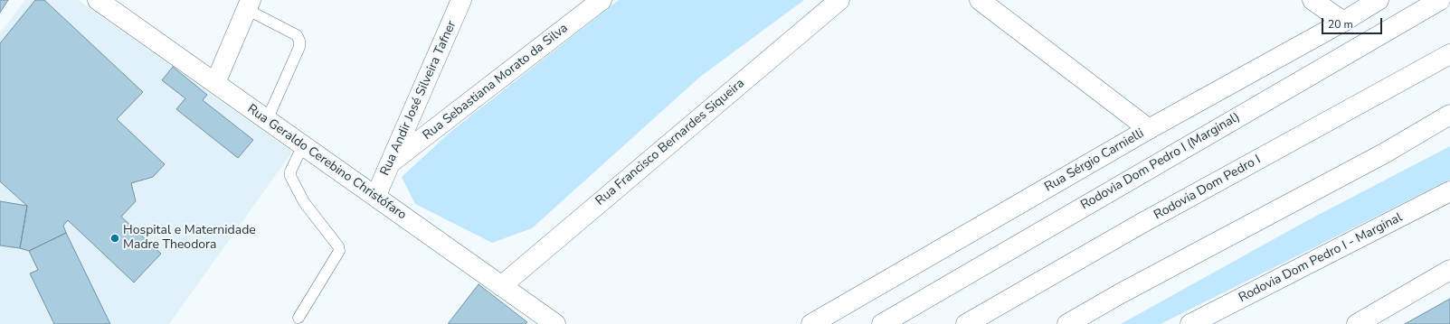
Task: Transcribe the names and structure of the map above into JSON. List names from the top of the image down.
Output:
{
  "streets": {
    "main road": [
      "Rua Sebastiana Morato da Silva",
      "Rua Andir José Silveira Tafner",
      "Rua Francisco Bernardes Siqueira",
      "Rua Sérgio Carnielli",
      "Rodovia Dom Pedro I (Marginal)",
      "Rua Geraldo Cerebino Christófaro",
      "Rodovia Dom Pedro I",
      "Rodovia Dom Pedro I - Marginal"
    ]
  },
  "crossings": [
    ["Rua Sebastiana Morato da Silva", "Rua Andir José Silveira Tafner"],
    ["Rua Andir José Silveira Tafner", "Rua Geraldo Cerebino Christófaro"],
    ["Rua Francisco Bernardes Siqueira", "Rua Geraldo Cerebino Christófaro"]
  ],
  "places": ["Hospital e Maternidade Madre Theodora"],
  "scale_bar": "20 m"
}
